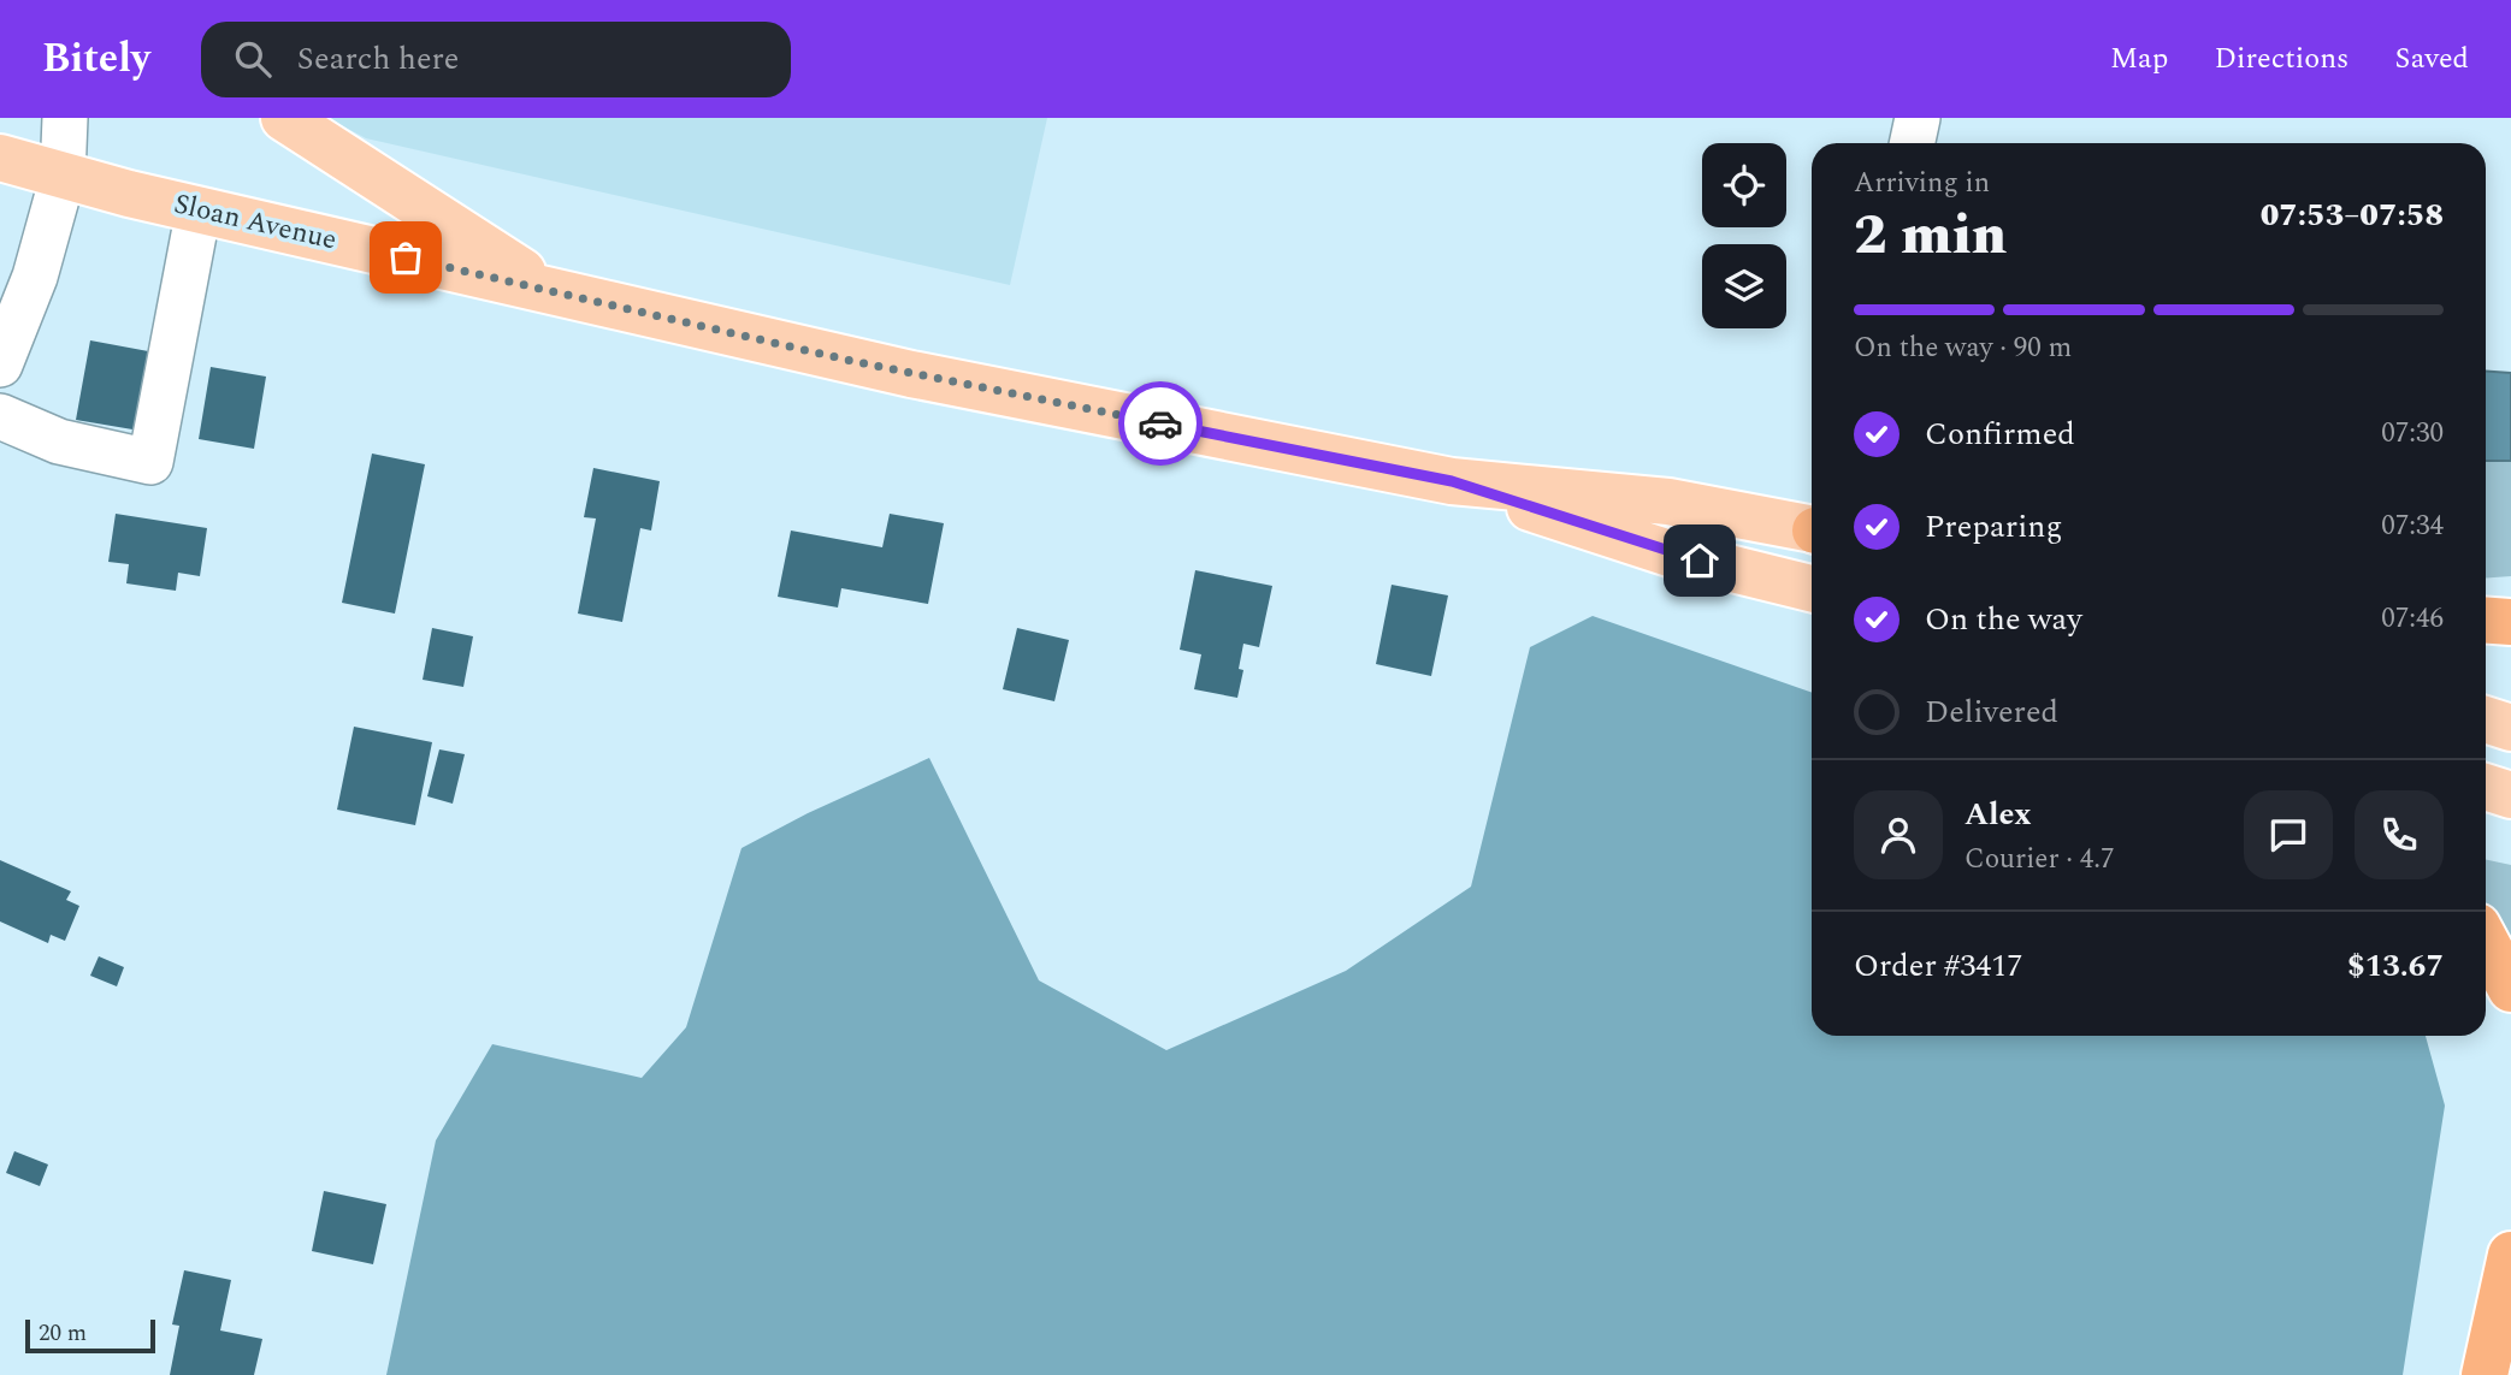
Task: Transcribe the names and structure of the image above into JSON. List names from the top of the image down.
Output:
{
  "streets": {
    "main road": ["Sloan Avenue"]
  },
  "scale_bar": "20 m",
  "page": {
    "header": "Bitely",
    "search": "Search here",
    "nav": ["Map", "Directions", "Saved"],
    "heading": ["2 min", "Arriving in", "07:53–07:58"],
    "panel": [
      "Alex",
      "Courier · 4.7",
      "Order #3417",
      "$13.67"
    ],
    "bar": "On the way · 90 m",
    "list": [
      ["Confirmed", "07:30"],
      ["Preparing", "07:34"],
      ["On the way", "07:46"],
      "Delivered"
    ],
    "scale": "20 m"
  }
}
